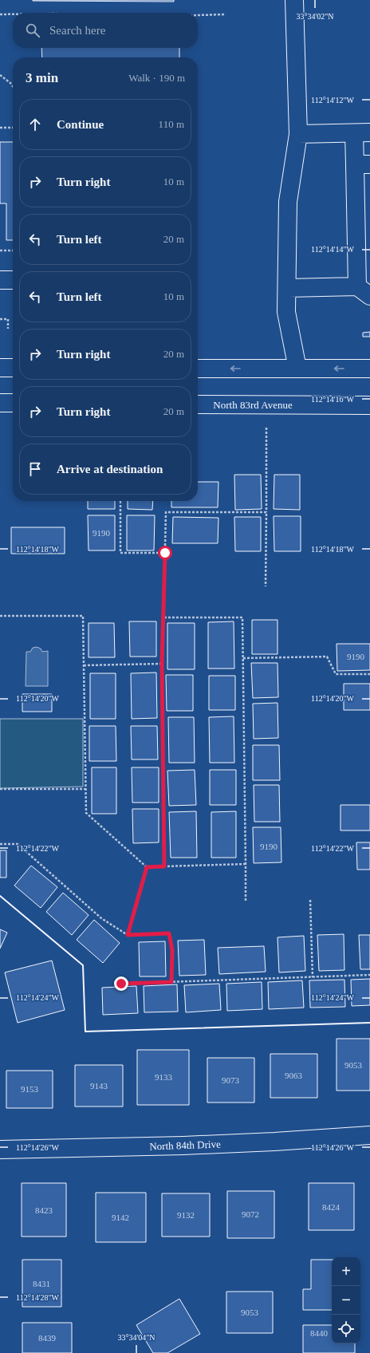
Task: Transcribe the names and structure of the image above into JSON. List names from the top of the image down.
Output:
{
  "streets": {
    "main road": ["North 83rd Avenue", "North 84th Drive"]
  },
  "house_numbers": [
    "9190",
    "9190",
    "9190",
    "9053",
    "9063",
    "9133",
    "9073",
    "9143",
    "9153",
    "8424",
    "8423",
    "9072",
    "9132",
    "9142",
    "8431",
    "9053",
    "8440",
    "8439"
  ],
  "page": {
    "search": "Search here",
    "heading": ["3 min", "Walk · 190 m"],
    "list": [
      ["Continue", "110 m"],
      ["Turn right", "10 m"],
      ["Turn left", "20 m"],
      ["Turn left", "10 m"],
      ["Turn right", "20 m"],
      ["Turn right", "20 m"],
      "Arrive at destination"
    ],
    "map_buttons": ["+", "−"]
  },
  "coordinates": [
    "33°34'02\"N",
    "112°14'12\"W",
    "112°14'14\"W",
    "112°14'16\"W",
    "112°14'18\"W",
    "112°14'20\"W",
    "112°14'22\"W",
    "112°14'24\"W",
    "112°14'26\"W",
    "112°14'28\"W",
    "33°34'04\"N"
  ]
}
